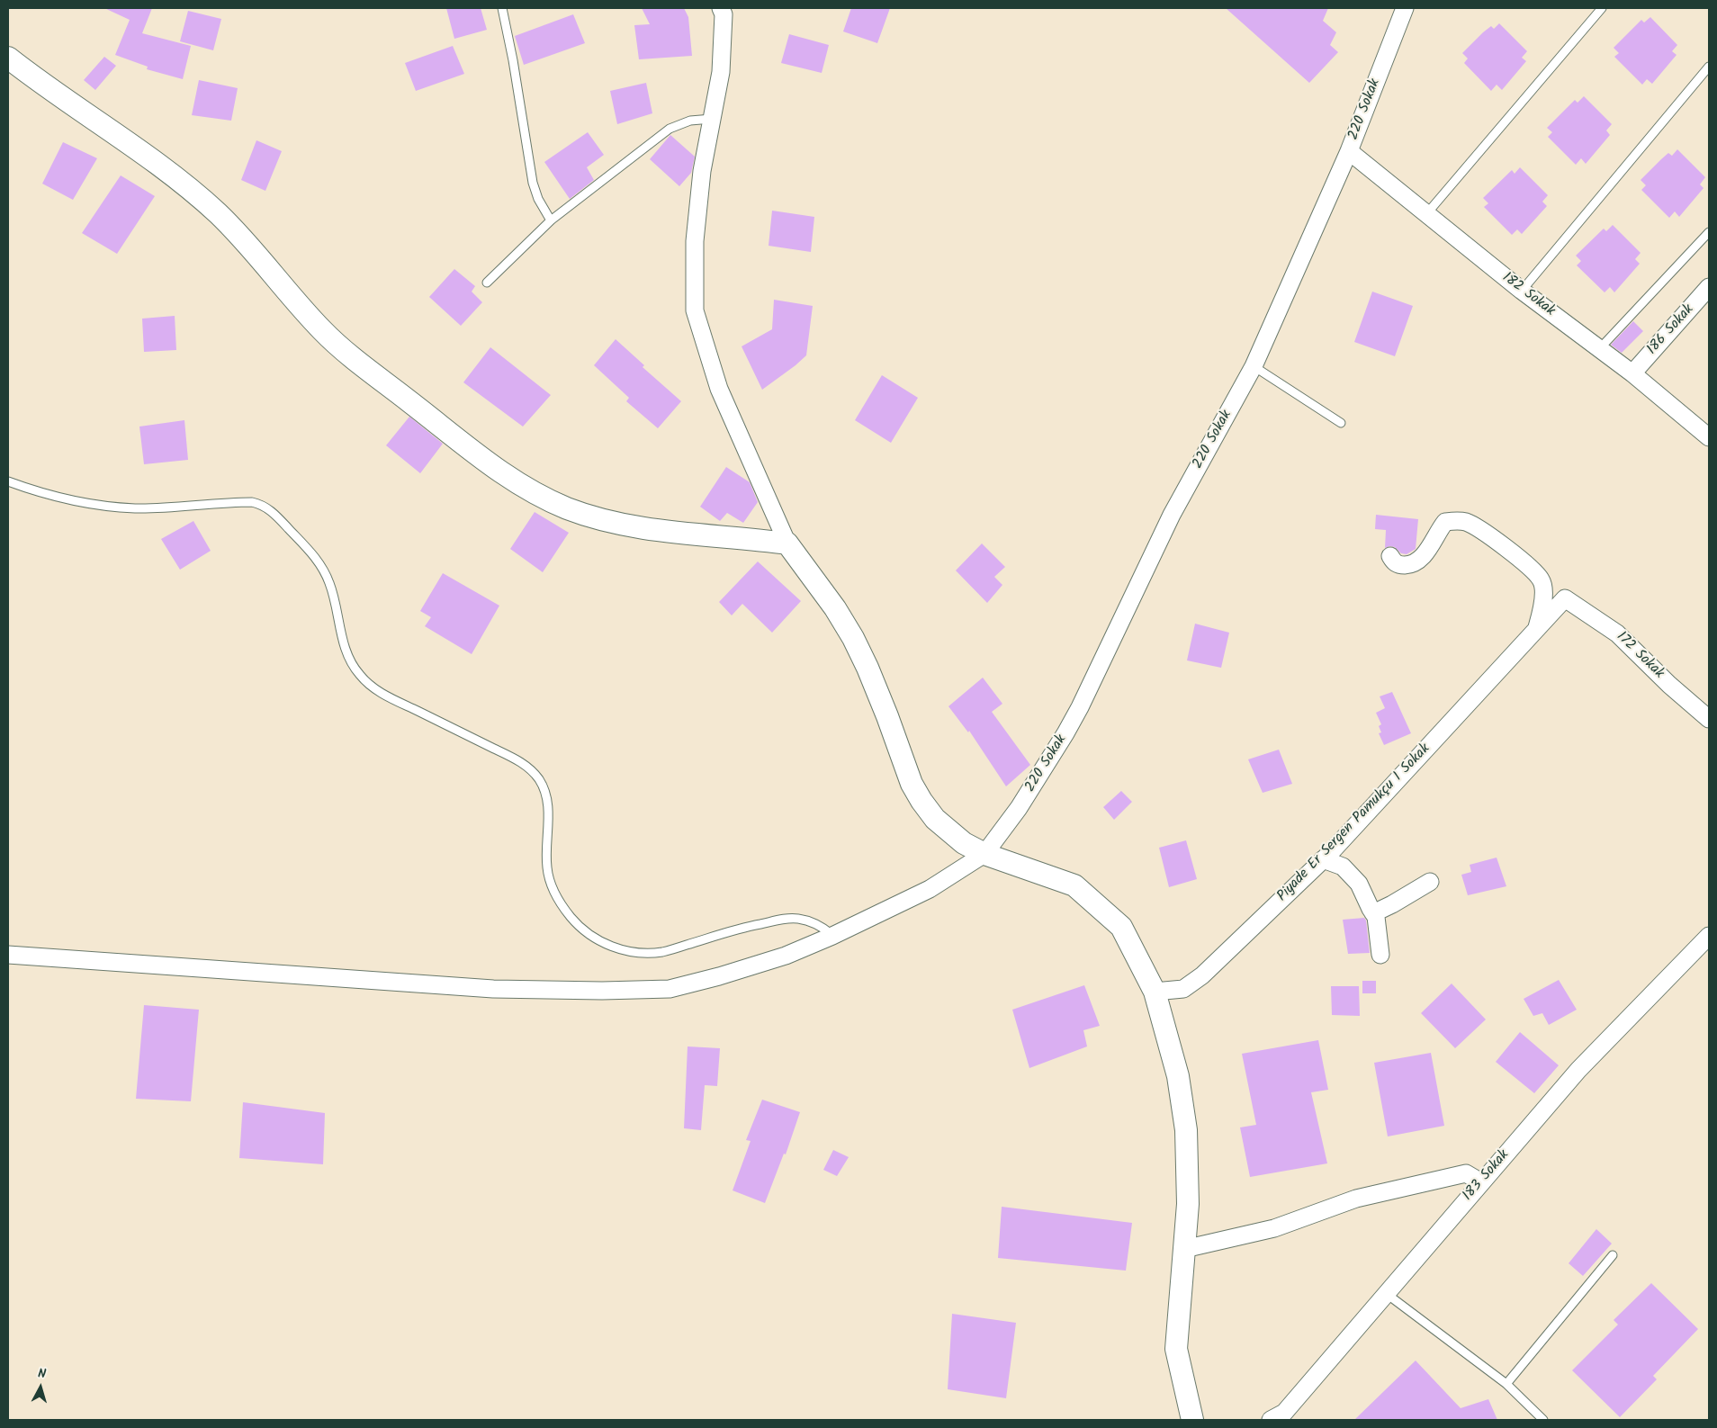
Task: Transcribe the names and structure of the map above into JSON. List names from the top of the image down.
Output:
{
  "streets": {
    "street": [
      "220 Sokak",
      "182 Sokak",
      "186 Sokak",
      "172 Sokak",
      "Piyade Er Sergen Pamukçu 1 Sokak",
      "183 Sokak"
    ]
  },
  "crossings": [
    ["220 Sokak", "182 Sokak"],
    ["182 Sokak", "186 Sokak"],
    ["172 Sokak", "Piyade Er Sergen Pamukçu 1 Sokak"]
  ],
  "north": "top"
}
